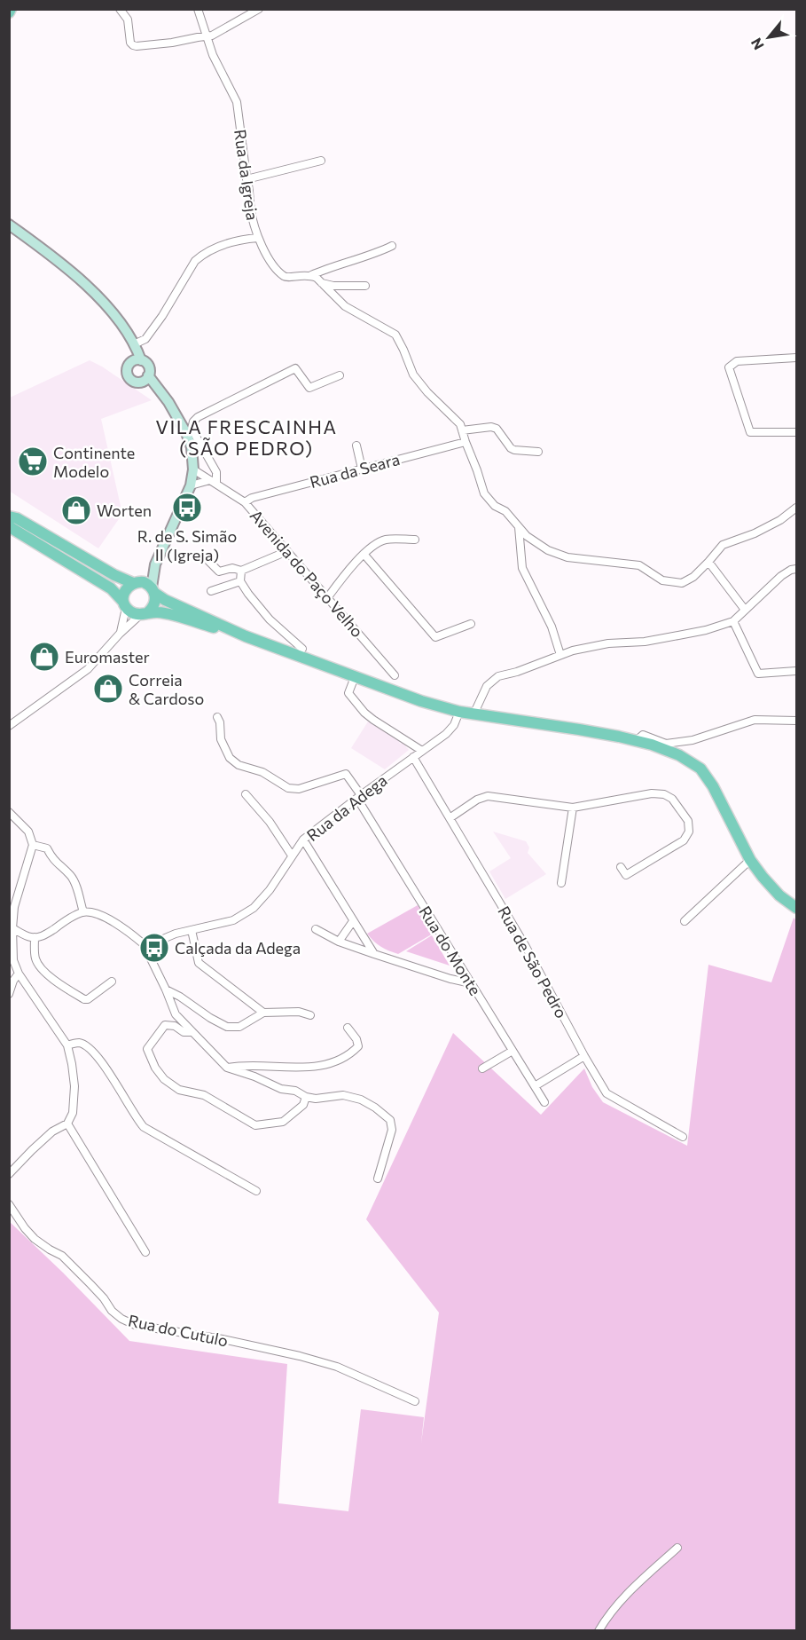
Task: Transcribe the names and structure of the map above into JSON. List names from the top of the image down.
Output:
{
  "streets": {
    "street": [
      "Rua da Igreja",
      "Rua da Seara",
      "Avenida do Paço Velho",
      "Rua da Adega",
      "Rua do Monte",
      "Rua de São Pedro",
      "Rua do Cutulo"
    ]
  },
  "crossings": [
    ["Rua da Seara", "Avenida do Paço Velho"],
    ["Rua da Adega", "Rua do Monte"],
    ["Rua da Adega", "Rua de São Pedro"]
  ],
  "districts": ["VILA FRESCAINHA (SÃO PEDRO)"],
  "places": {
    "supermarket": ["Continente Modelo"],
    "bus stop": ["R. de S. Simão II (Igreja)", "Calçada da Adega"],
    "shop": ["Worten", "Euromaster", "Correia & Cardoso"]
  },
  "north": "bottom left"
}
